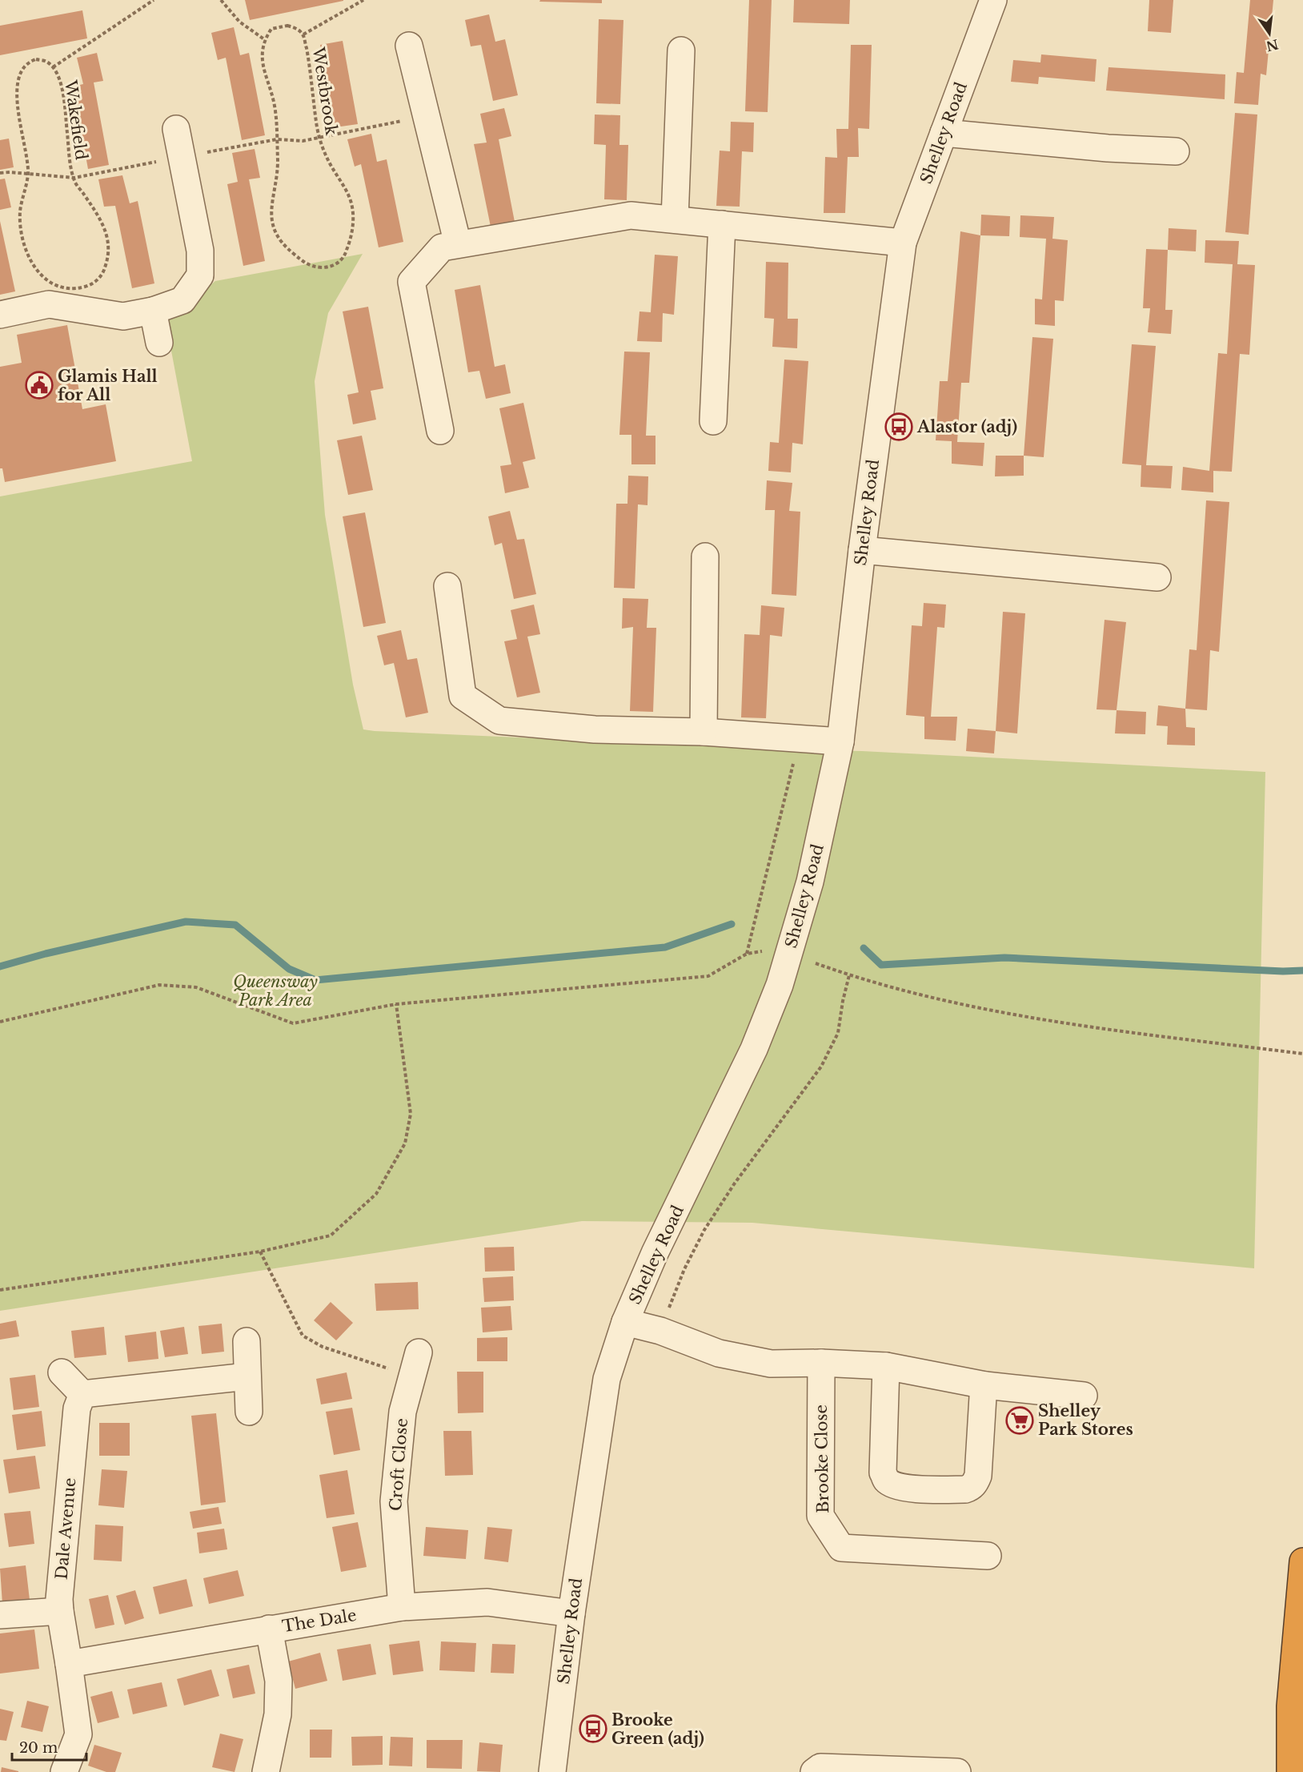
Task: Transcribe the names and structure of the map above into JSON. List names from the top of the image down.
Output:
{
  "streets": {
    "street": [
      "Shelley Road",
      "Brooke Close",
      "Croft Close",
      "Dale Avenue",
      "The Dale"
    ],
    "path": ["Westbrook", "Wakefield"]
  },
  "crossings": [
    ["Shelley Road", "The Dale"],
    ["Croft Close", "The Dale"],
    ["Dale Avenue", "The Dale"]
  ],
  "parks": ["Queensway Park Area"],
  "places": {
    "public building": ["Glamis Hall for All"],
    "bus stop": ["Alastor (adj)", "Brooke Green (adj)"],
    "supermarket": ["Shelley Park Stores"]
  },
  "scale_bar": "20 m",
  "north": "bottom"
}
